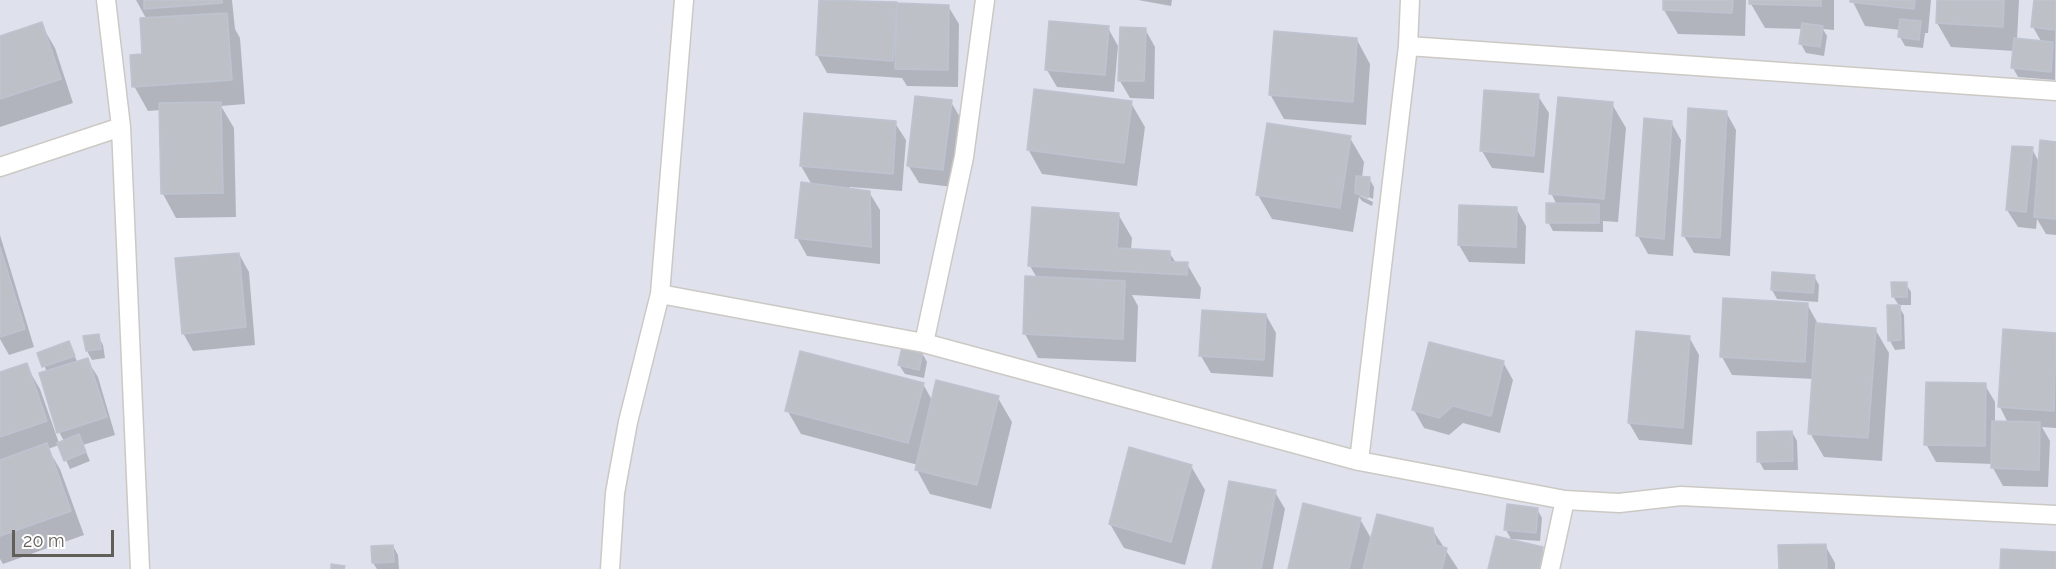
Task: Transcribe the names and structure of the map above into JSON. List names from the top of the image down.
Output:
{
  "scale_bar": "20 m"
}
